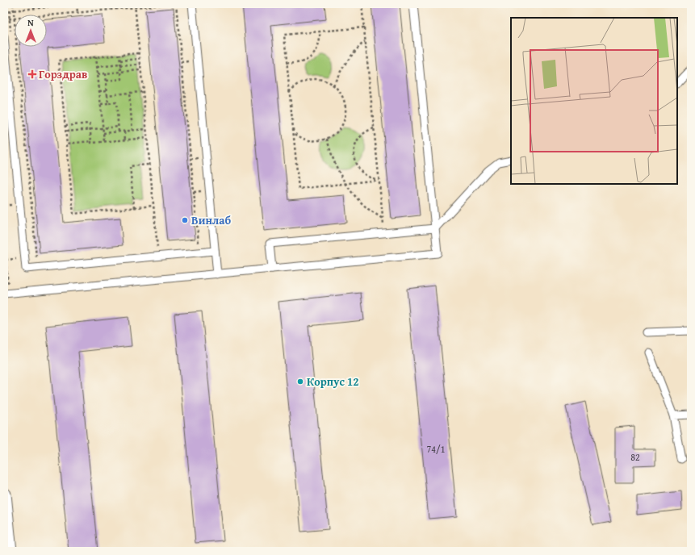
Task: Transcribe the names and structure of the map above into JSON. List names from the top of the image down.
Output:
{
  "places": {
    "health": ["Горздрав"],
    "other": ["Винлаб", "Корпус 12"]
  },
  "house_numbers": ["74/1", "82"],
  "north": "top"
}
